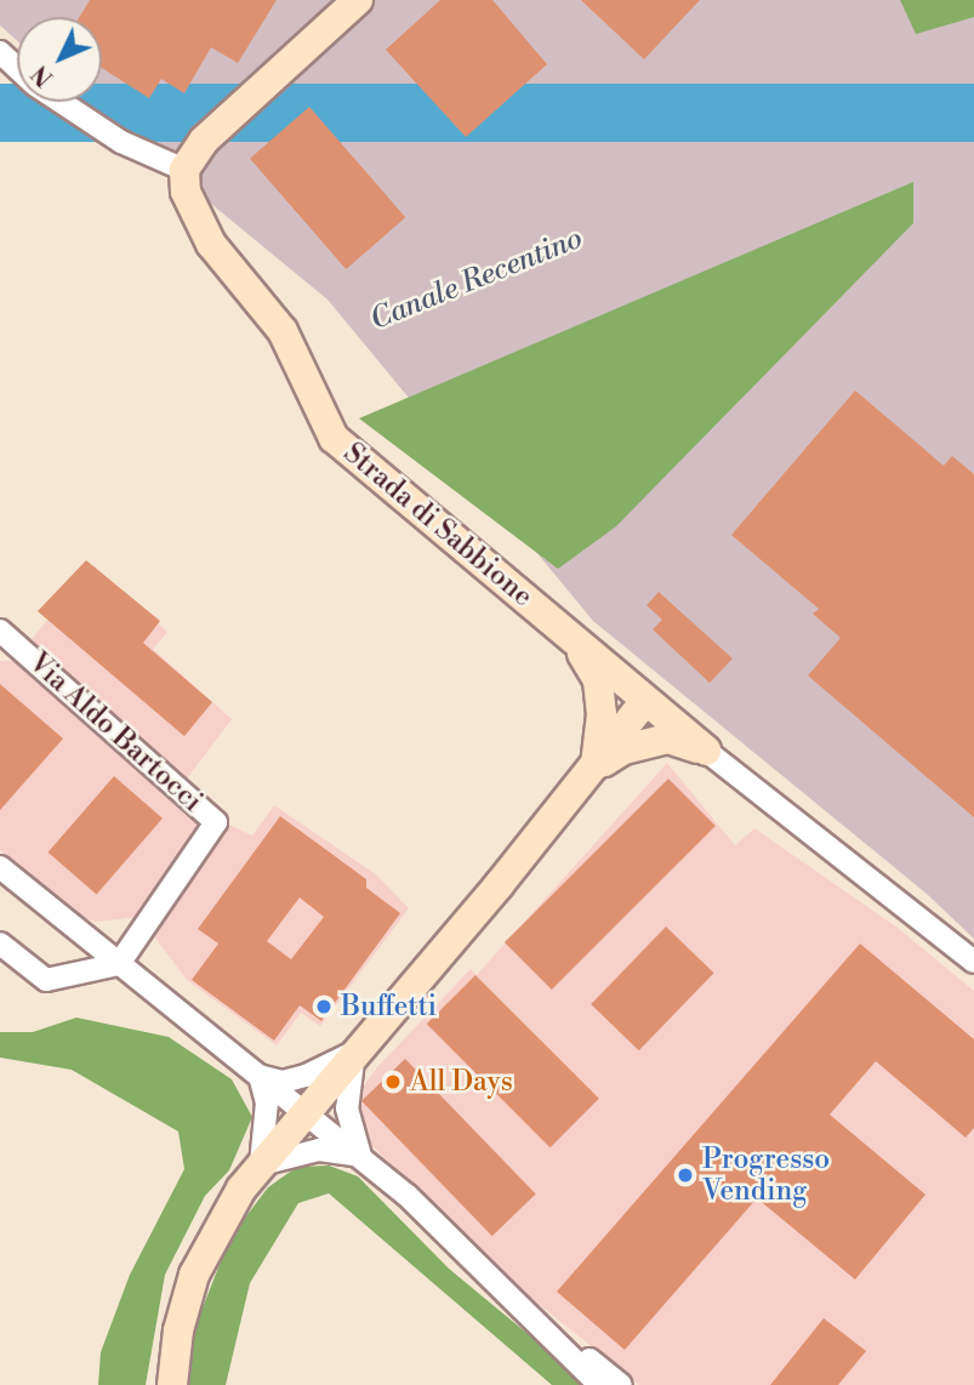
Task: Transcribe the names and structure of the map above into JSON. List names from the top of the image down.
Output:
{
  "streets": {
    "main road": ["Strada di Sabbione"],
    "street": ["Via Aldo Bartocci"]
  },
  "water": ["Canale Recentino"],
  "places": ["Buffetti", "All Days", "Progresso Vending"],
  "north": "bottom left"
}
